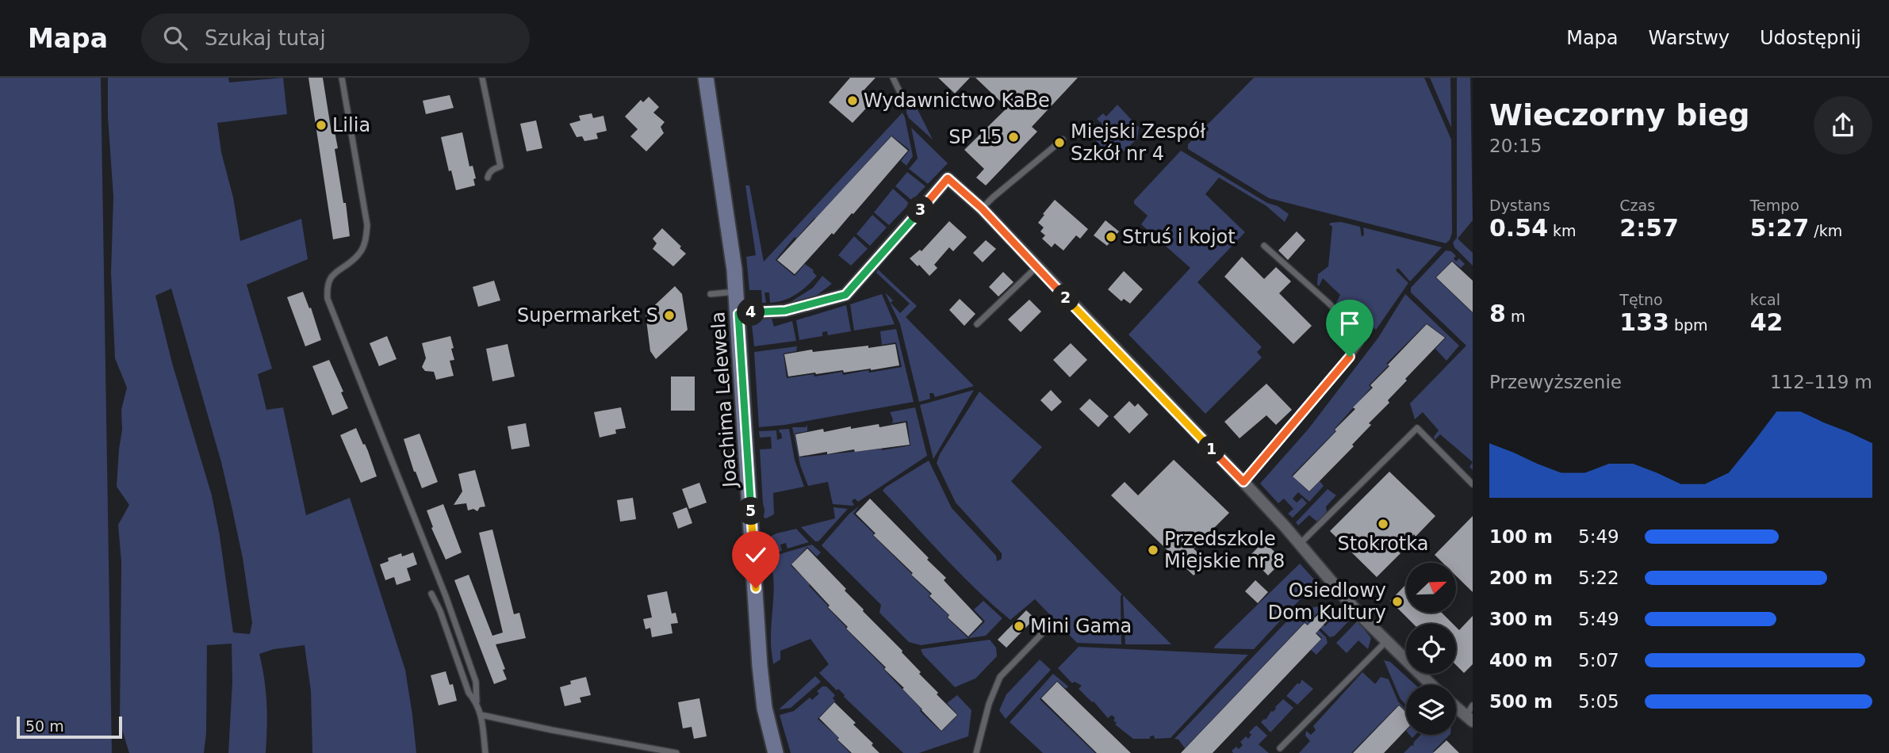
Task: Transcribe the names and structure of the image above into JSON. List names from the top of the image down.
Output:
{
  "streets": {
    "street": ["Joachima Lelewela"]
  },
  "places": [
    "Wydawnictwo KaBe",
    "Lilia",
    "SP 15",
    "Miejski Zespół Szkół nr 4",
    "Struś i kojot",
    "Supermarket S",
    "Stokrotka",
    "Przedszkole Miejskie nr 8",
    "Osiedlowy Dom Kultury",
    "Mini Gama"
  ],
  "scale_bar": "50 m",
  "north": "top right",
  "page": {
    "header": "Mapa",
    "search": "Szukaj tutaj",
    "nav": ["Mapa", "Warstwy", "Udostępnij"],
    "heading": ["Wieczorny bieg", "20:15"],
    "stats": [
      ["Dystans", "0.54 km"],
      ["Czas", "2:57"],
      ["Tempo", "5:27 /km"],
      ["8 m"],
      ["Tętno", "133 bpm"],
      ["kcal", "42"]
    ],
    "pins": [
      "3",
      "2",
      "4",
      "1",
      "5"
    ],
    "chart": ["Przewyższenie", "112–119 m"],
    "list": [
      {
        "name": "100 m",
        "note": "5:49"
      },
      {
        "name": "200 m",
        "note": "5:22"
      },
      {
        "name": "300 m",
        "note": "5:49"
      },
      {
        "name": "400 m",
        "note": "5:07"
      },
      {
        "name": "500 m",
        "note": "5:05"
      }
    ],
    "scale": "50 m"
  }
}
